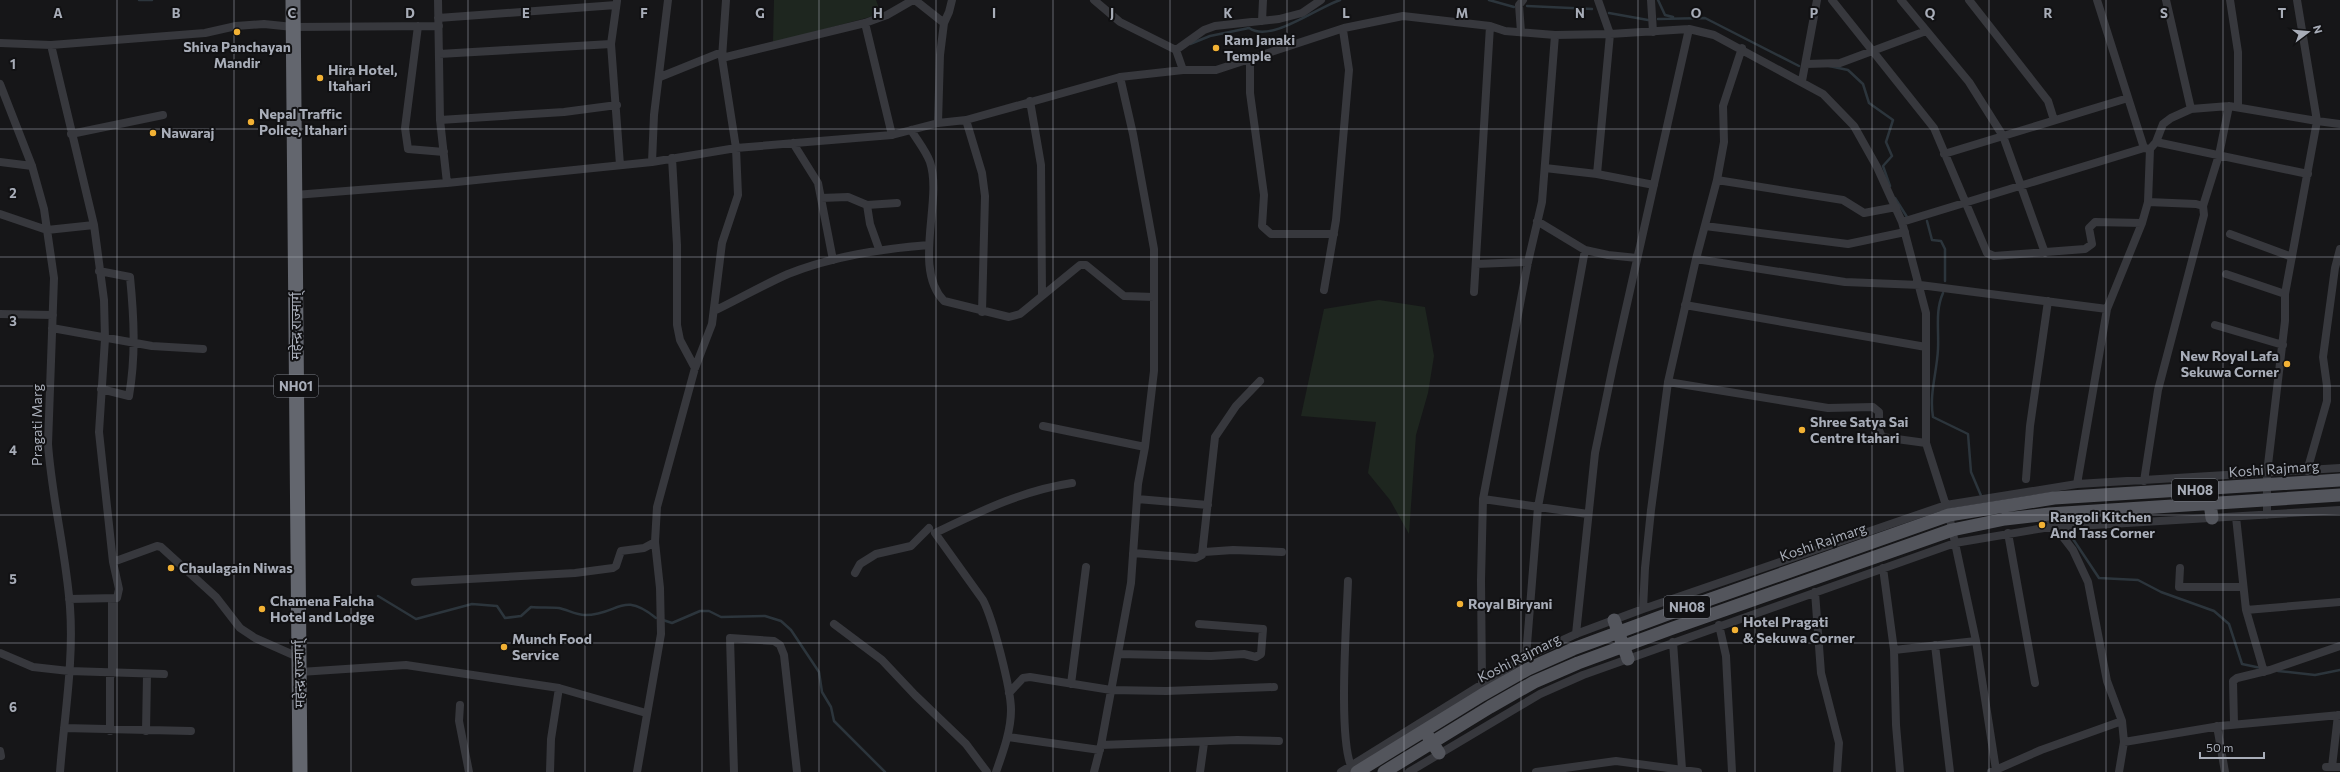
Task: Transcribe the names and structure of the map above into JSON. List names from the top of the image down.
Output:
{
  "streets": {
    "highway": ["महेन्द्र राज्मार्ग्", "NH01"],
    "main road": ["Koshi Rajmarg", "NH08"],
    "street": ["Pragati Marg"]
  },
  "places": [
    "Shiva Panchayan Mandir",
    "Ram Janaki Temple",
    "Hira Hotel, Itahari",
    "Nepal Traffic Police, Itahari",
    "Nawaraj",
    "New Royal Lafa Sekuwa Corner",
    "Shree Satya Sai Centre Itahari",
    "Rangoli Kitchen And Tass Corner",
    "Chaulagain Niwas",
    "Royal Biryani",
    "Chamena Falcha Hotel and Lodge",
    "Hotel Pragati & Sekuwa Corner",
    "Munch Food Service"
  ],
  "scale_bar": "50 m",
  "north": "right",
  "grid": {
    "columns": [
      "A",
      "B",
      "C",
      "D",
      "E",
      "F",
      "G",
      "H",
      "I",
      "J",
      "K",
      "L",
      "M",
      "N",
      "O",
      "P",
      "Q",
      "R",
      "S",
      "T"
    ],
    "rows": [
      "1",
      "2",
      "3",
      "4",
      "5",
      "6"
    ]
  }
}
